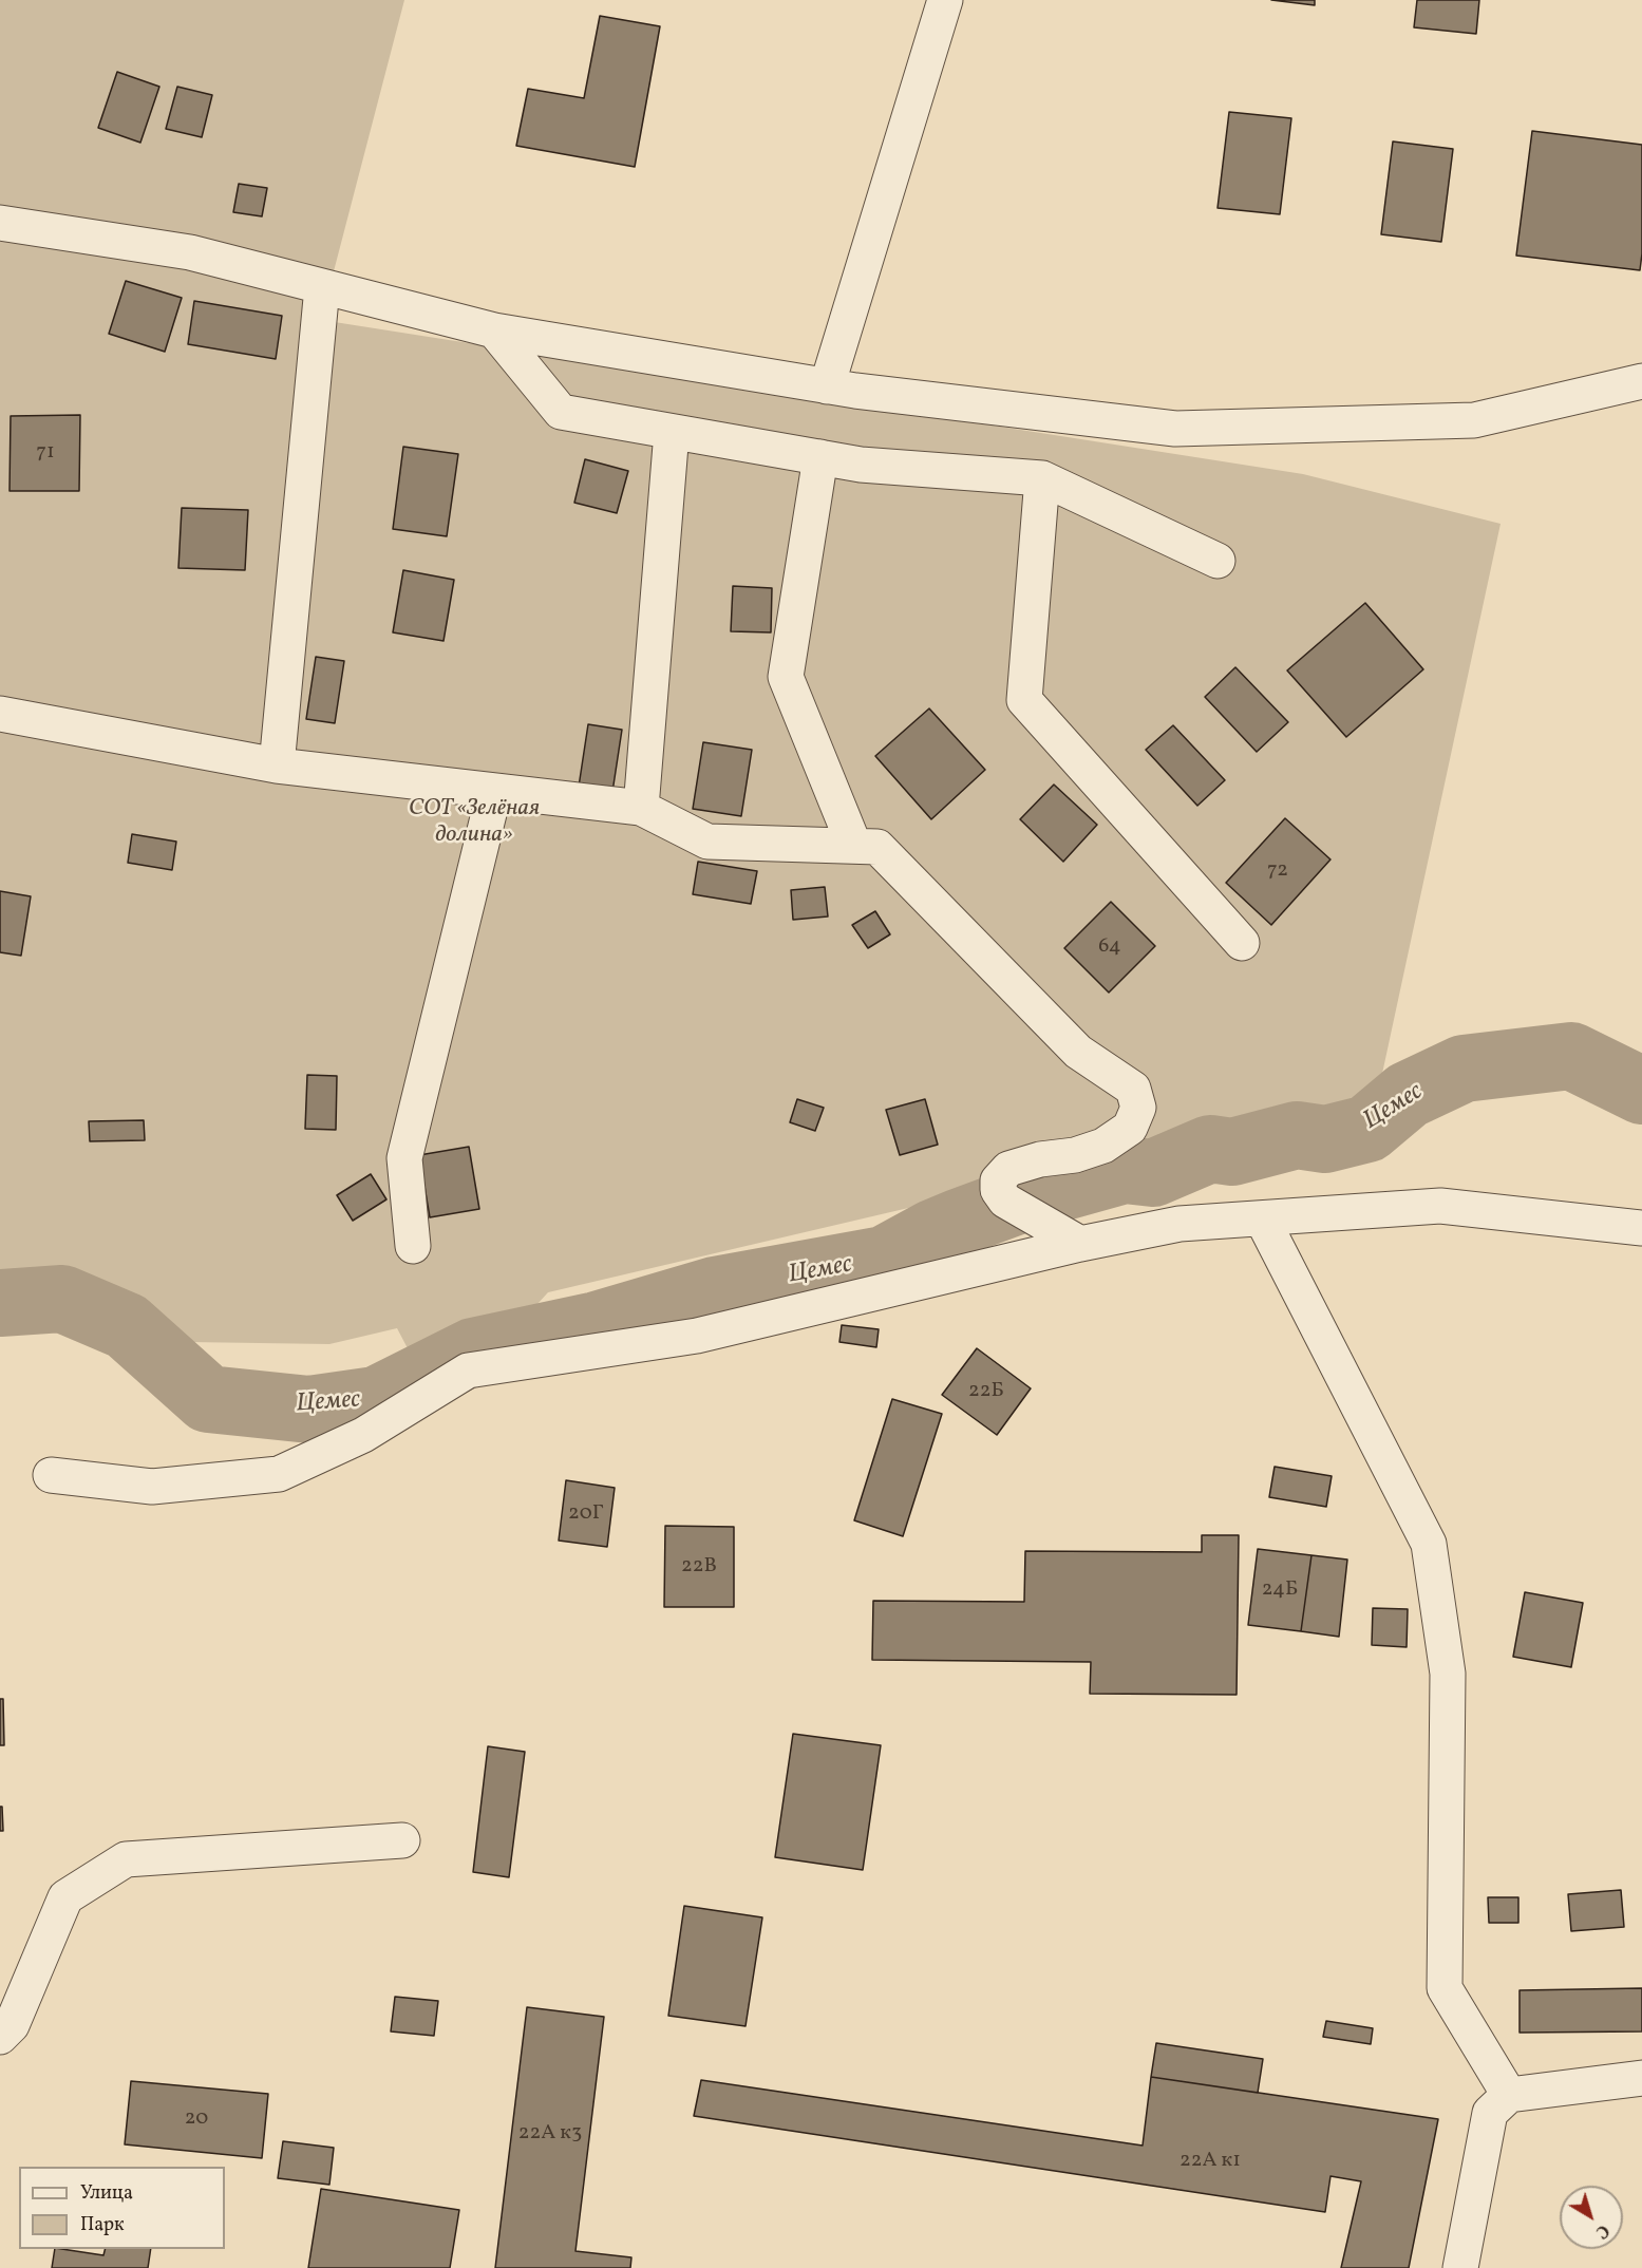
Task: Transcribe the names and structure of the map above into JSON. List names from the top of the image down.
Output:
{
  "water": ["Цемес"],
  "parks": ["СОТ «Зелёная долина»"],
  "house_numbers": [
    "71",
    "72",
    "64",
    "22Б",
    "20Г",
    "22В",
    "24Б",
    "20",
    "22А к3",
    "22А к1"
  ],
  "legend": ["Улица", "Парк"],
  "north": "bottom right"
}
